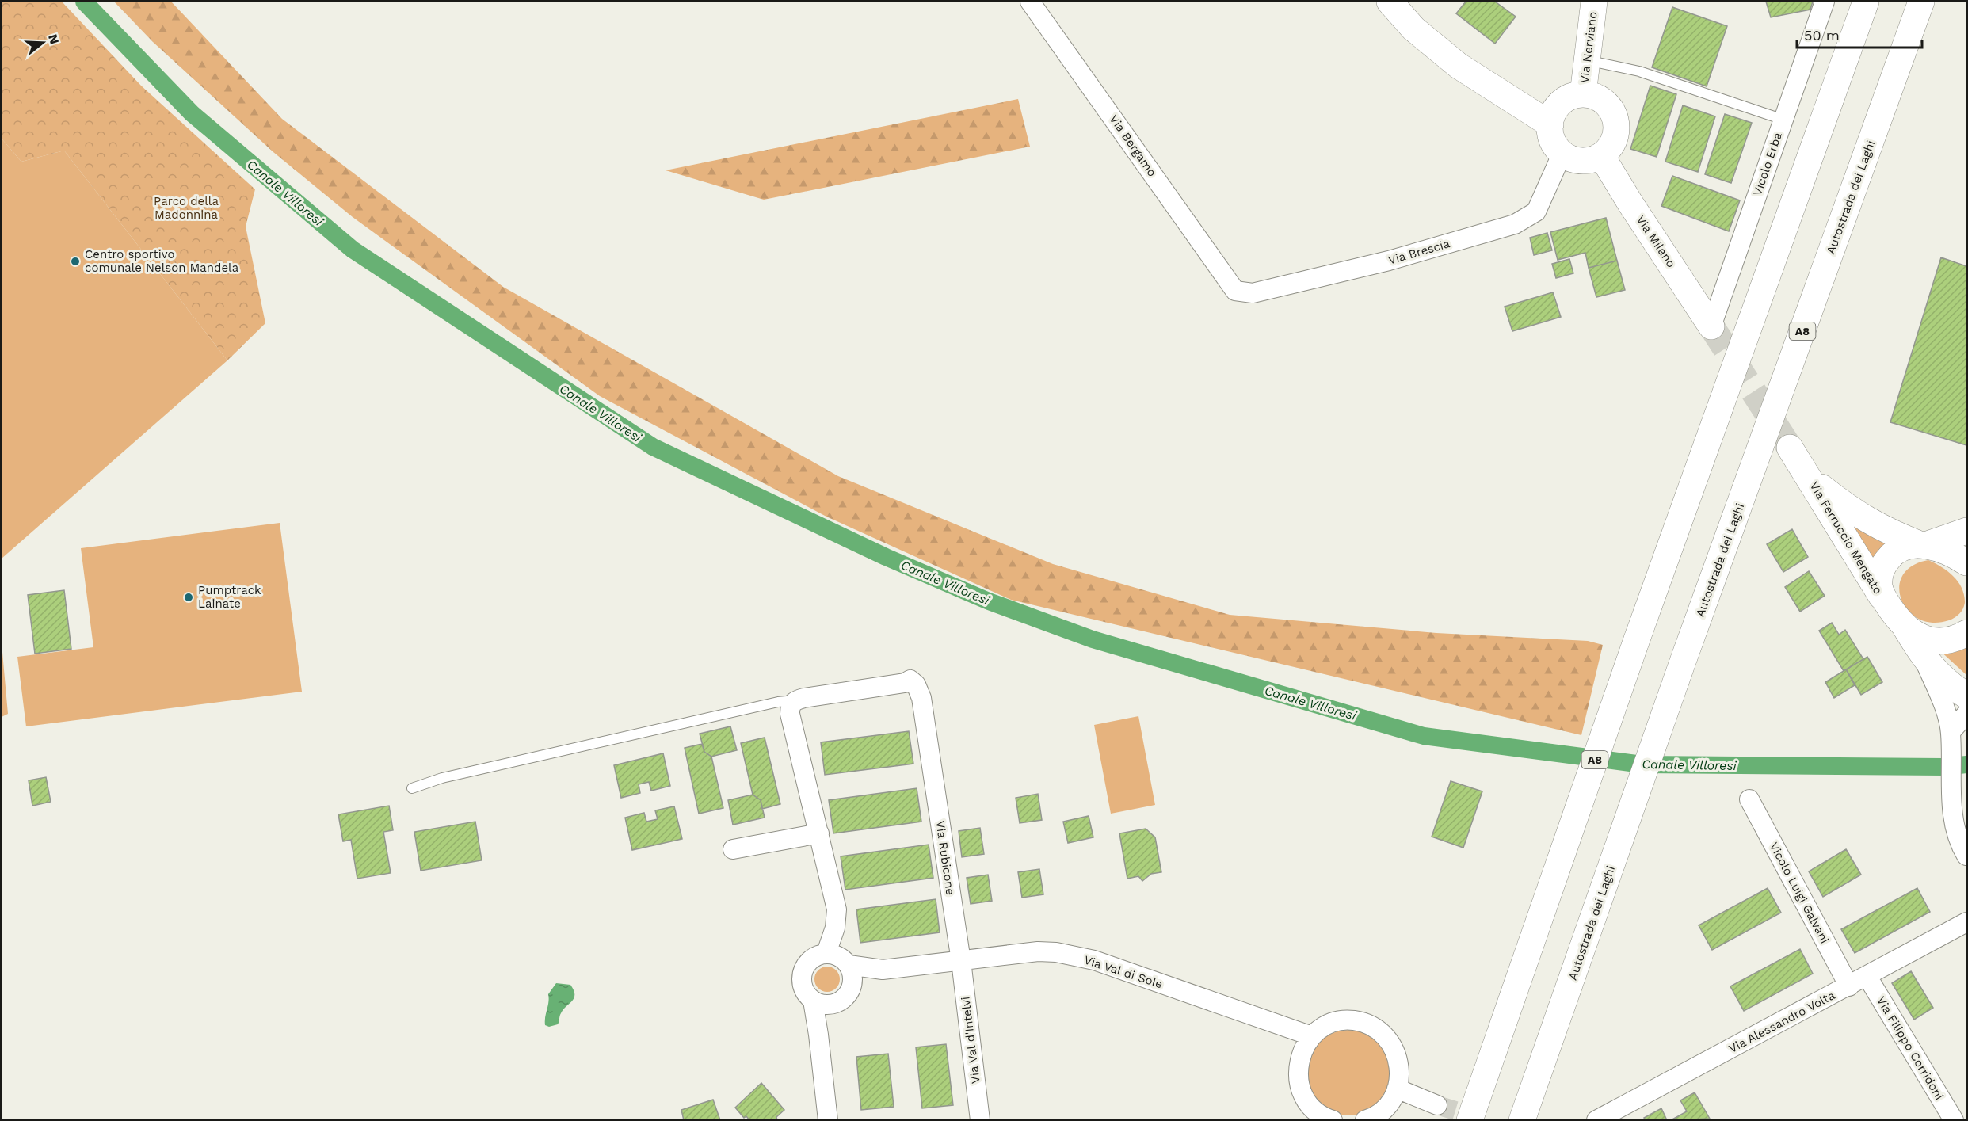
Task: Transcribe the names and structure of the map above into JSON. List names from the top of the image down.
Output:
{
  "streets": {
    "main road": [
      "Via Nerviano",
      "Autostrada dei Laghi",
      "Via Milano",
      "A8",
      "Via Ferruccio Mengato"
    ],
    "street": [
      "Via Bergamo",
      "Vicolo Erba",
      "Via Brescia",
      "Via Rubicone",
      "Vicolo Luigi Galvani",
      "Via Val di Sole",
      "Via Alessandro Volta",
      "Via Val d'Intelvi",
      "Via Filippo Corridoni"
    ]
  },
  "crossings": [
    ["Via Nerviano", "Via Milano"],
    ["Via Nerviano", "Via Brescia"],
    ["Via Bergamo", "Via Brescia"],
    ["Vicolo Erba", "Via Milano"],
    ["Via Milano", "Via Brescia"],
    ["Via Rubicone", "Via Val di Sole"],
    ["Via Rubicone", "Via Val d'Intelvi"],
    ["Vicolo Luigi Galvani", "Via Alessandro Volta"],
    ["Via Val di Sole", "Via Val d'Intelvi"],
    ["Via Alessandro Volta", "Via Filippo Corridoni"]
  ],
  "water": ["Canale Villoresi"],
  "parks": ["Parco della Madonnina"],
  "places": ["Centro sportivo comunale Nelson Mandela", "Pumptrack Lainate"],
  "scale_bar": "50 m",
  "north": "right"
}
